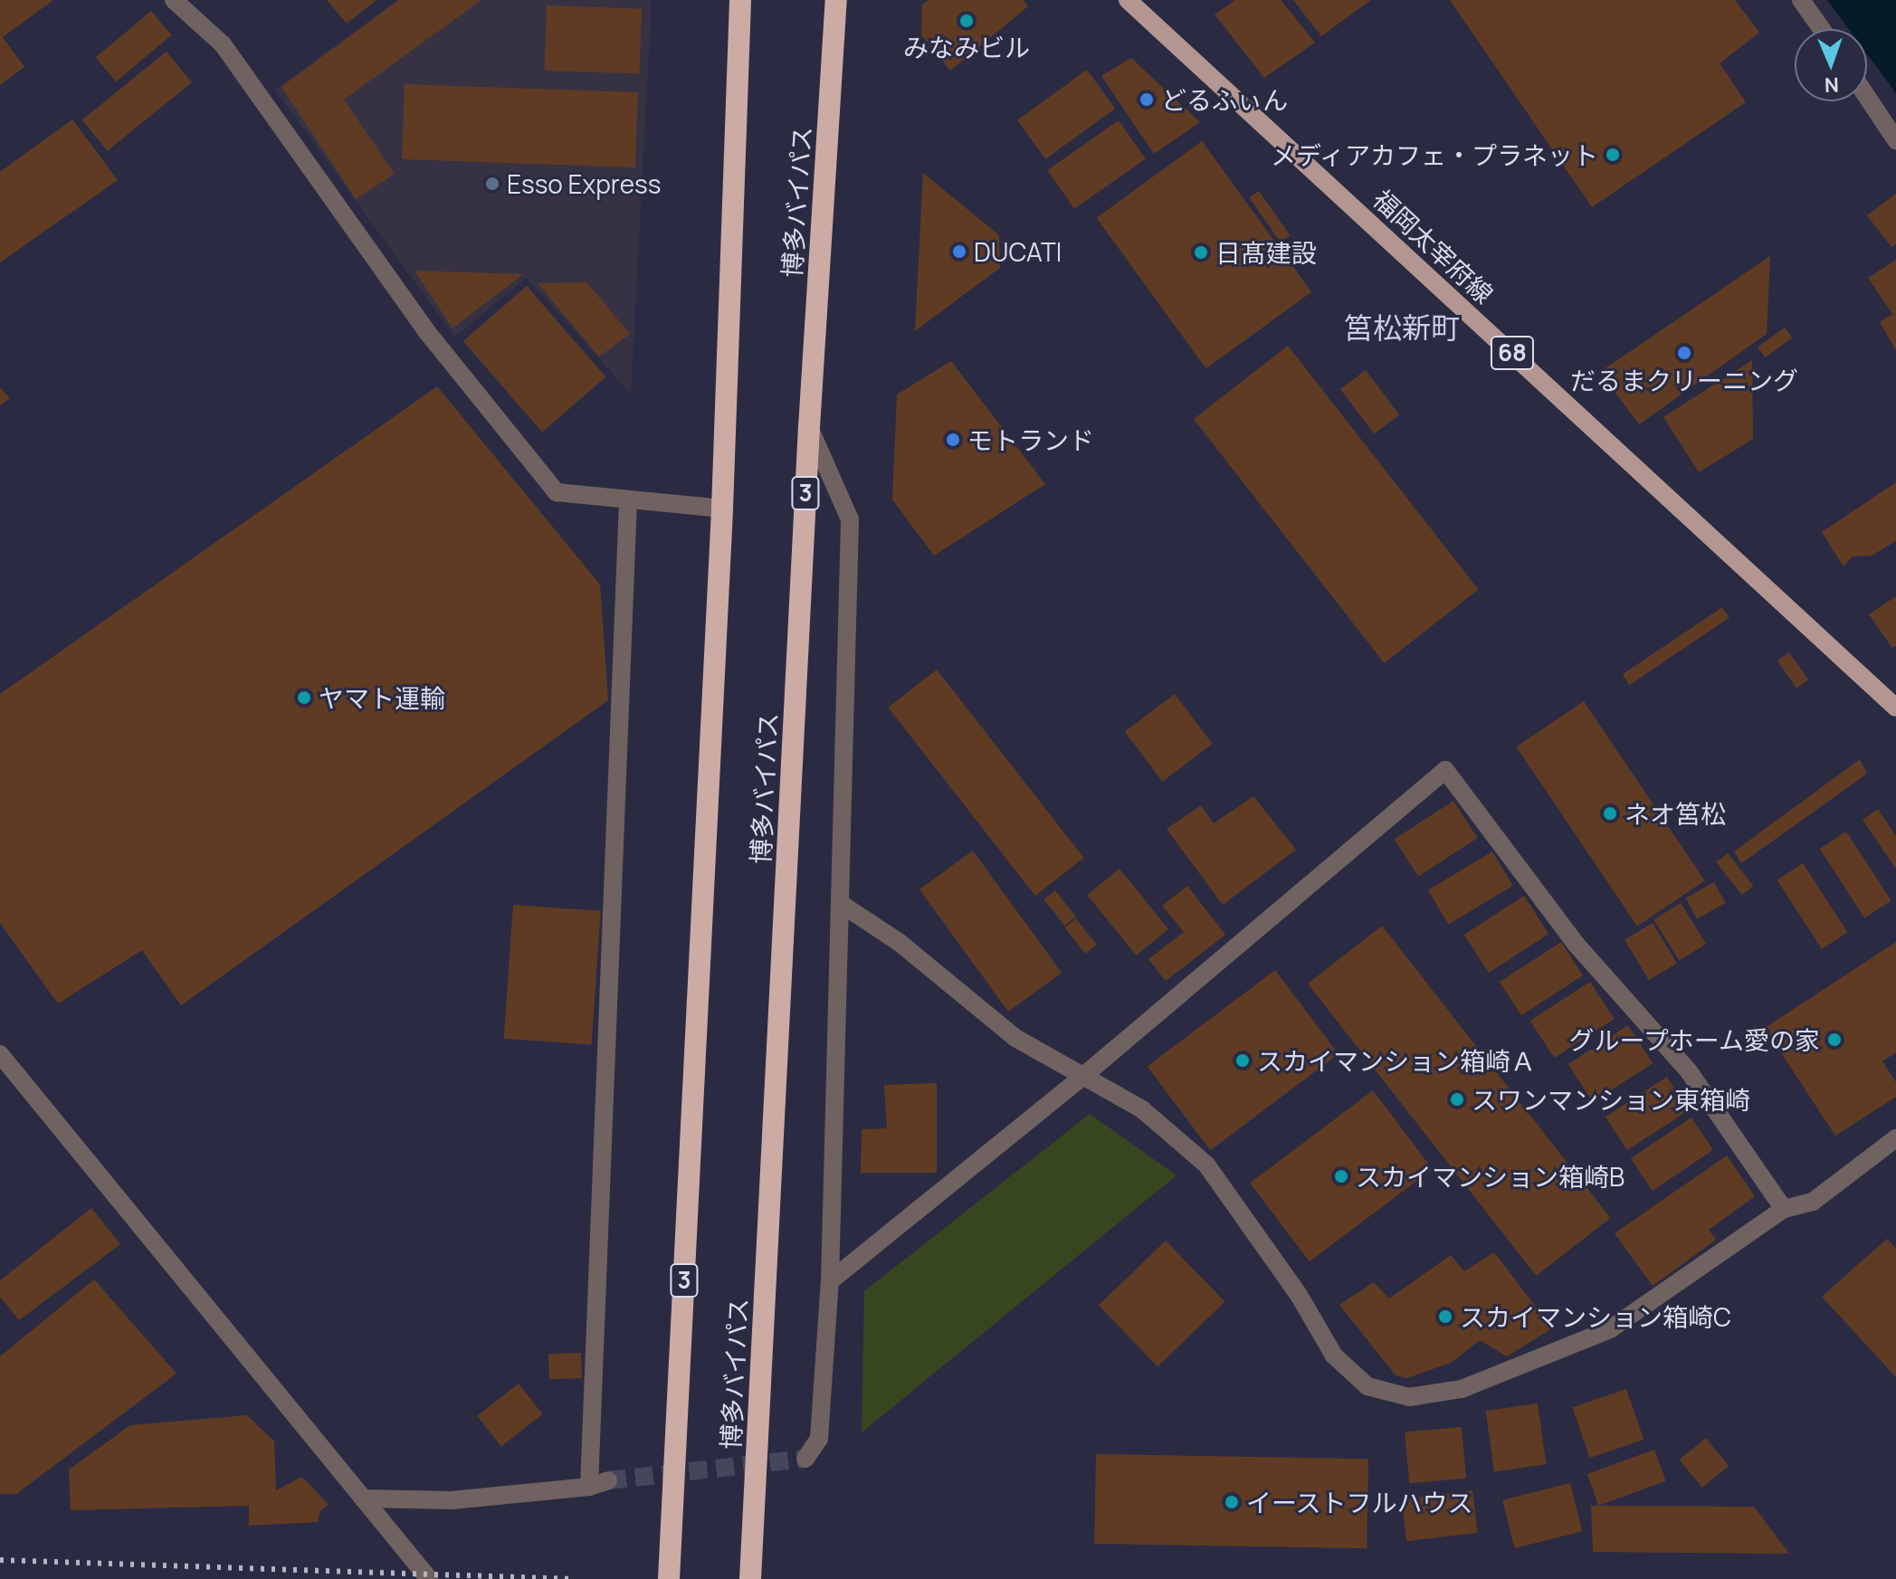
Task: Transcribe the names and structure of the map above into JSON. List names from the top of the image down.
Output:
{
  "streets": {
    "highway": ["博多バイパス", "3"],
    "main road": ["福岡太宰府線", "68"]
  },
  "districts": ["筥松新町"],
  "places": [
    "みなみビル",
    "どるふぃん",
    "メディアカフェ・プラネット",
    "Esso Express",
    "DUCATI",
    "日髙建設",
    "だるまクリーニング",
    "モトランド",
    "ヤマト運輸",
    "ネオ筥松",
    "グループホーム愛の家",
    "スカイマンション箱崎Ａ",
    "スワンマンション東箱崎",
    "スカイマンション箱崎B",
    "スカイマンション箱崎C",
    "イーストフルハウス"
  ],
  "north": "bottom"
}
